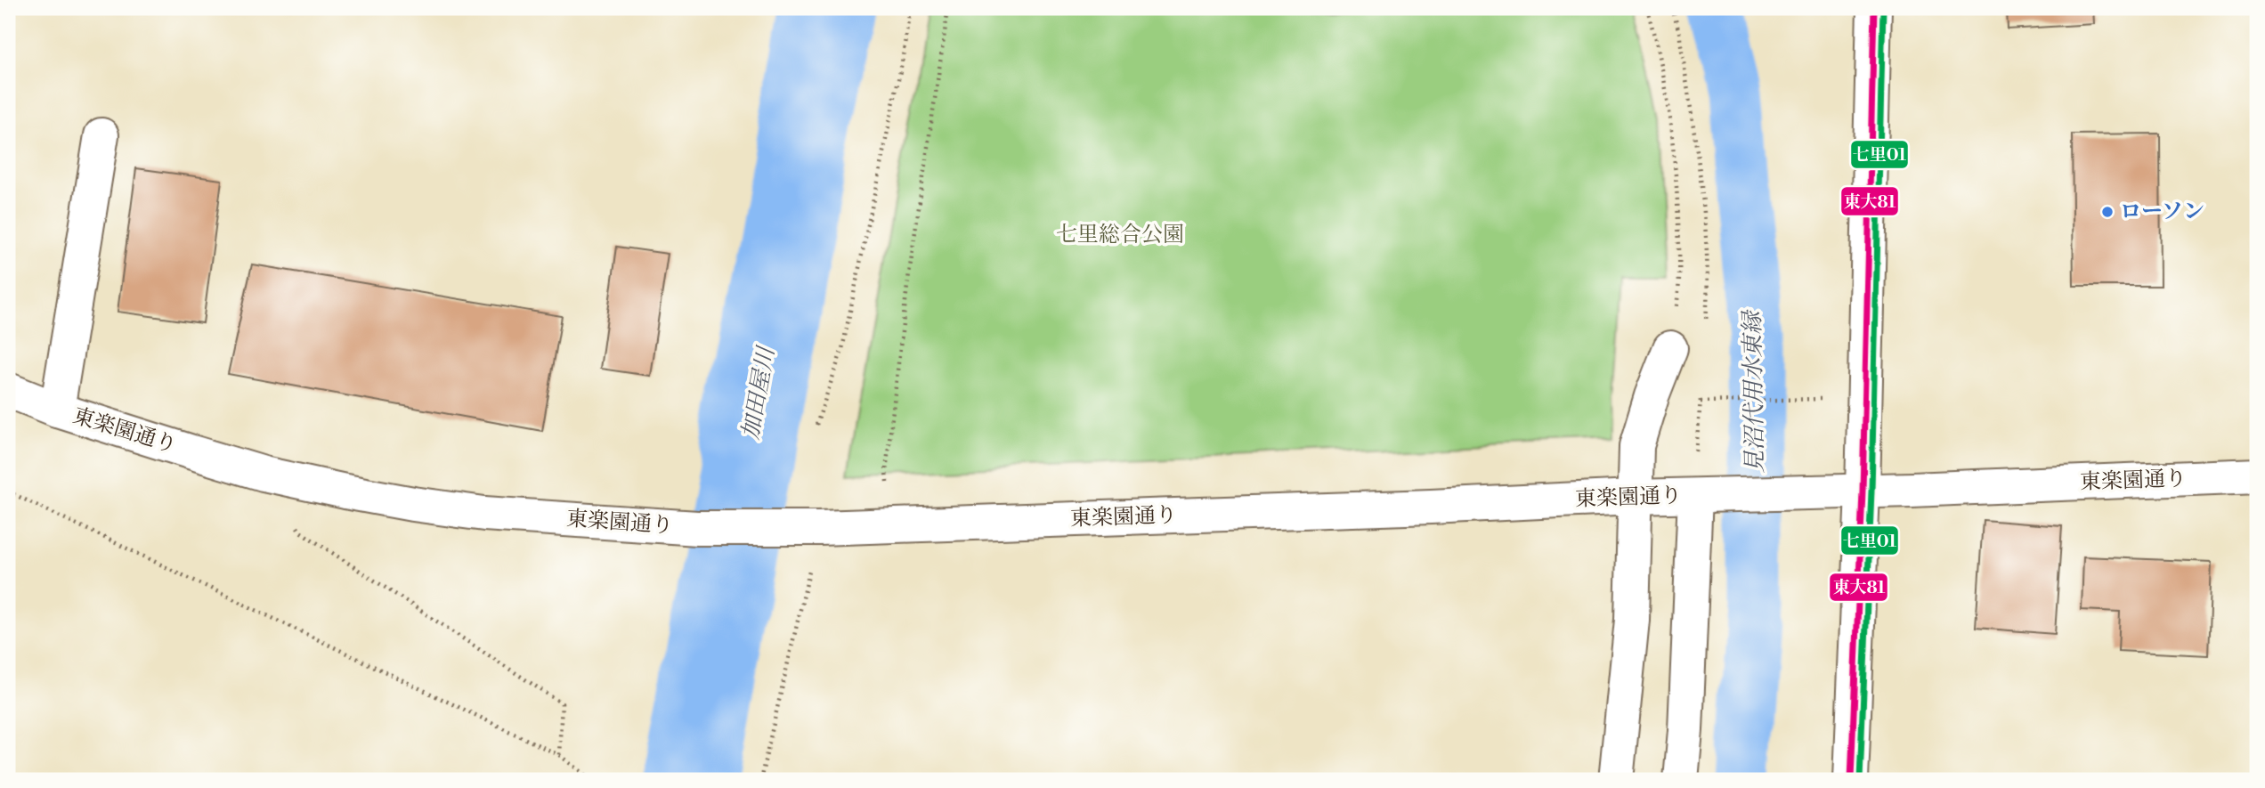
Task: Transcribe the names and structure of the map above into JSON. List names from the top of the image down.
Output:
{
  "streets": {
    "street": ["東楽園通り"]
  },
  "water": ["見沼代用水東縁", "加田屋川"],
  "parks": ["七里総合公園"],
  "places": ["ローソン"],
  "lines": ["transit line 東大81", "transit line 七里01"]
}
